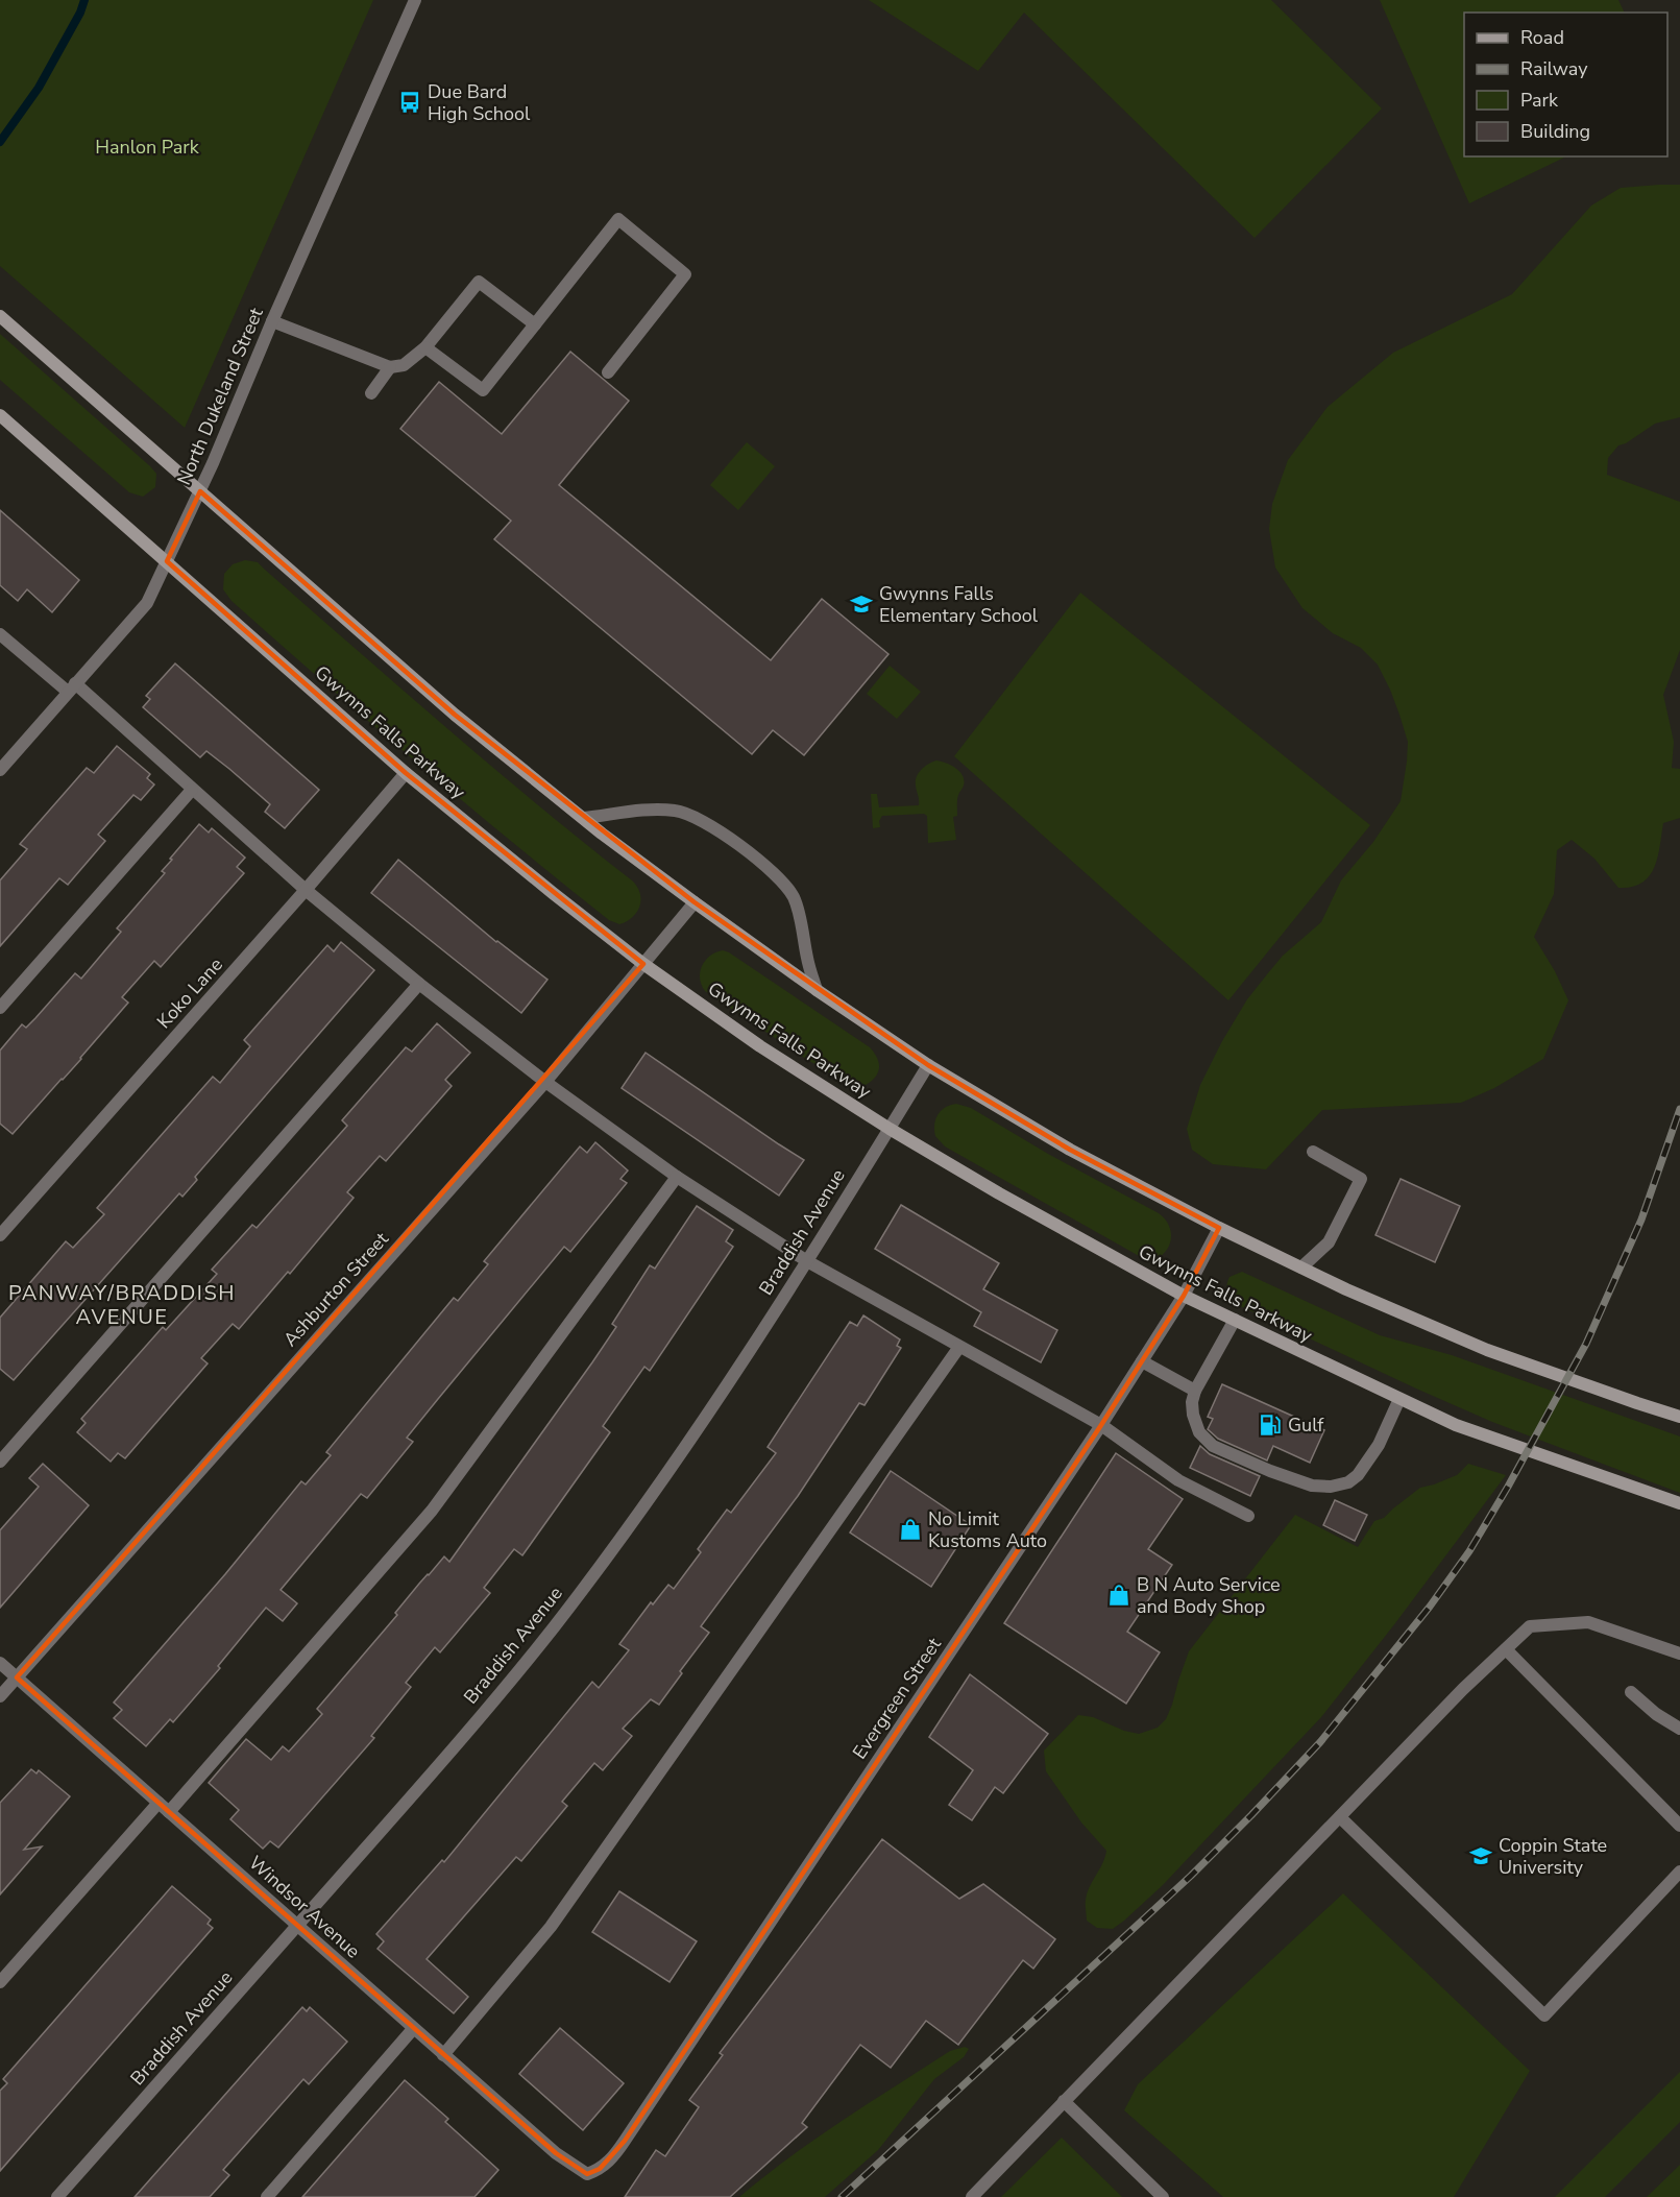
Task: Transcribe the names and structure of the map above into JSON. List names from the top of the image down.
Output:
{
  "streets": {
    "main road": ["Gwynns Falls Parkway"],
    "street": [
      "North Dukeland Street",
      "Koko Lane",
      "Braddish Avenue",
      "Ashburton Street",
      "Evergreen Street",
      "Windsor Avenue"
    ]
  },
  "crossings": [
    ["North Dukeland Street", "Gwynns Falls Parkway"],
    ["Gwynns Falls Parkway", "Koko Lane"],
    ["Gwynns Falls Parkway", "Braddish Avenue"],
    ["Gwynns Falls Parkway", "Ashburton Street"],
    ["Gwynns Falls Parkway", "Evergreen Street"],
    ["Braddish Avenue", "Windsor Avenue"],
    ["Ashburton Street", "Windsor Avenue"],
    ["Evergreen Street", "Windsor Avenue"]
  ],
  "districts": ["PANWAY/BRADDISH AVENUE"],
  "parks": ["Hanlon Park"],
  "places": {
    "bus stop": ["Due Bard High School"],
    "school or university": ["Gwynns Falls Elementary School", "Coppin State University"],
    "fuel station": ["Gulf"],
    "shop": ["No Limit Kustoms Auto", "B N Auto Service and Body Shop"]
  },
  "legend": [
    "Road",
    "Railway",
    "Park",
    "Building"
  ]
}
